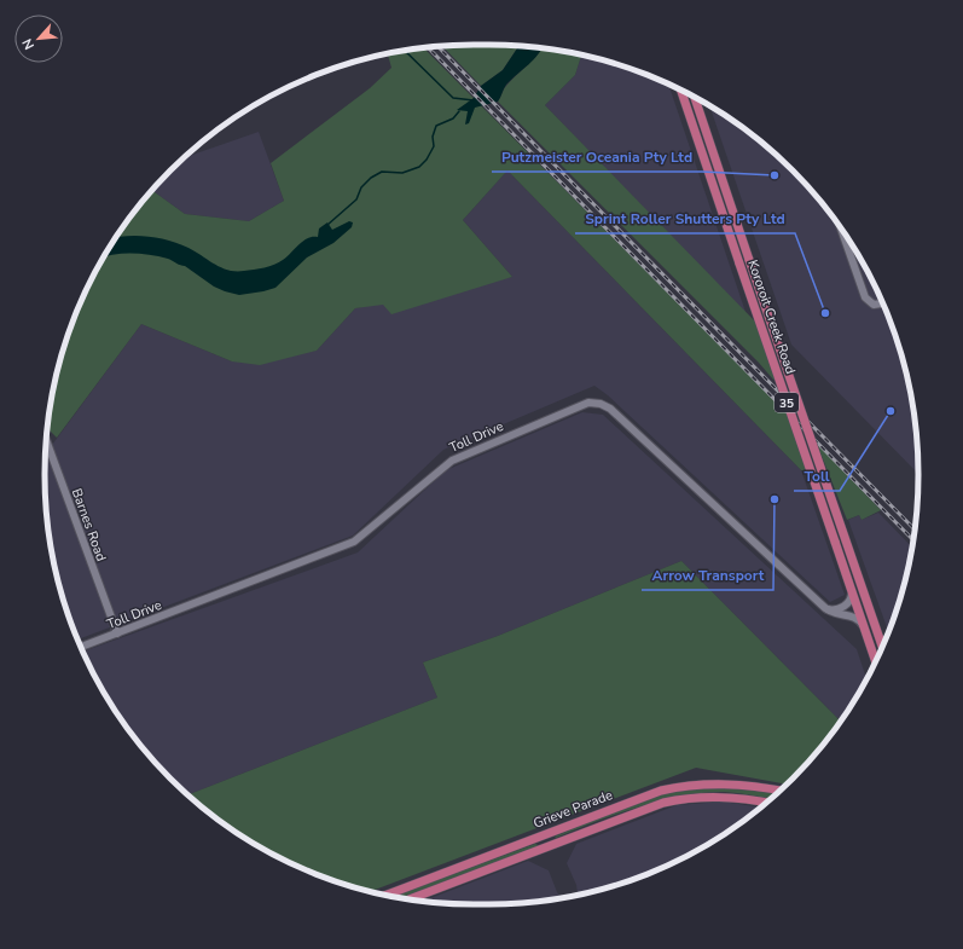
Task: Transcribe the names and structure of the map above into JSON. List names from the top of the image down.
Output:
{
  "streets": {
    "main road": ["Kororoit Creek Road", "35", "Grieve Parade"],
    "street": ["Toll Drive", "Barnes Road"]
  },
  "crossings": [
    ["Kororoit Creek Road", "Toll Drive"],
    ["Toll Drive", "Barnes Road"]
  ],
  "places": [
    "Putzmeister Oceania Pty Ltd",
    "Sprint Roller Shutters Pty Ltd",
    "Toll",
    "Arrow Transport"
  ],
  "north": "bottom left"
}
